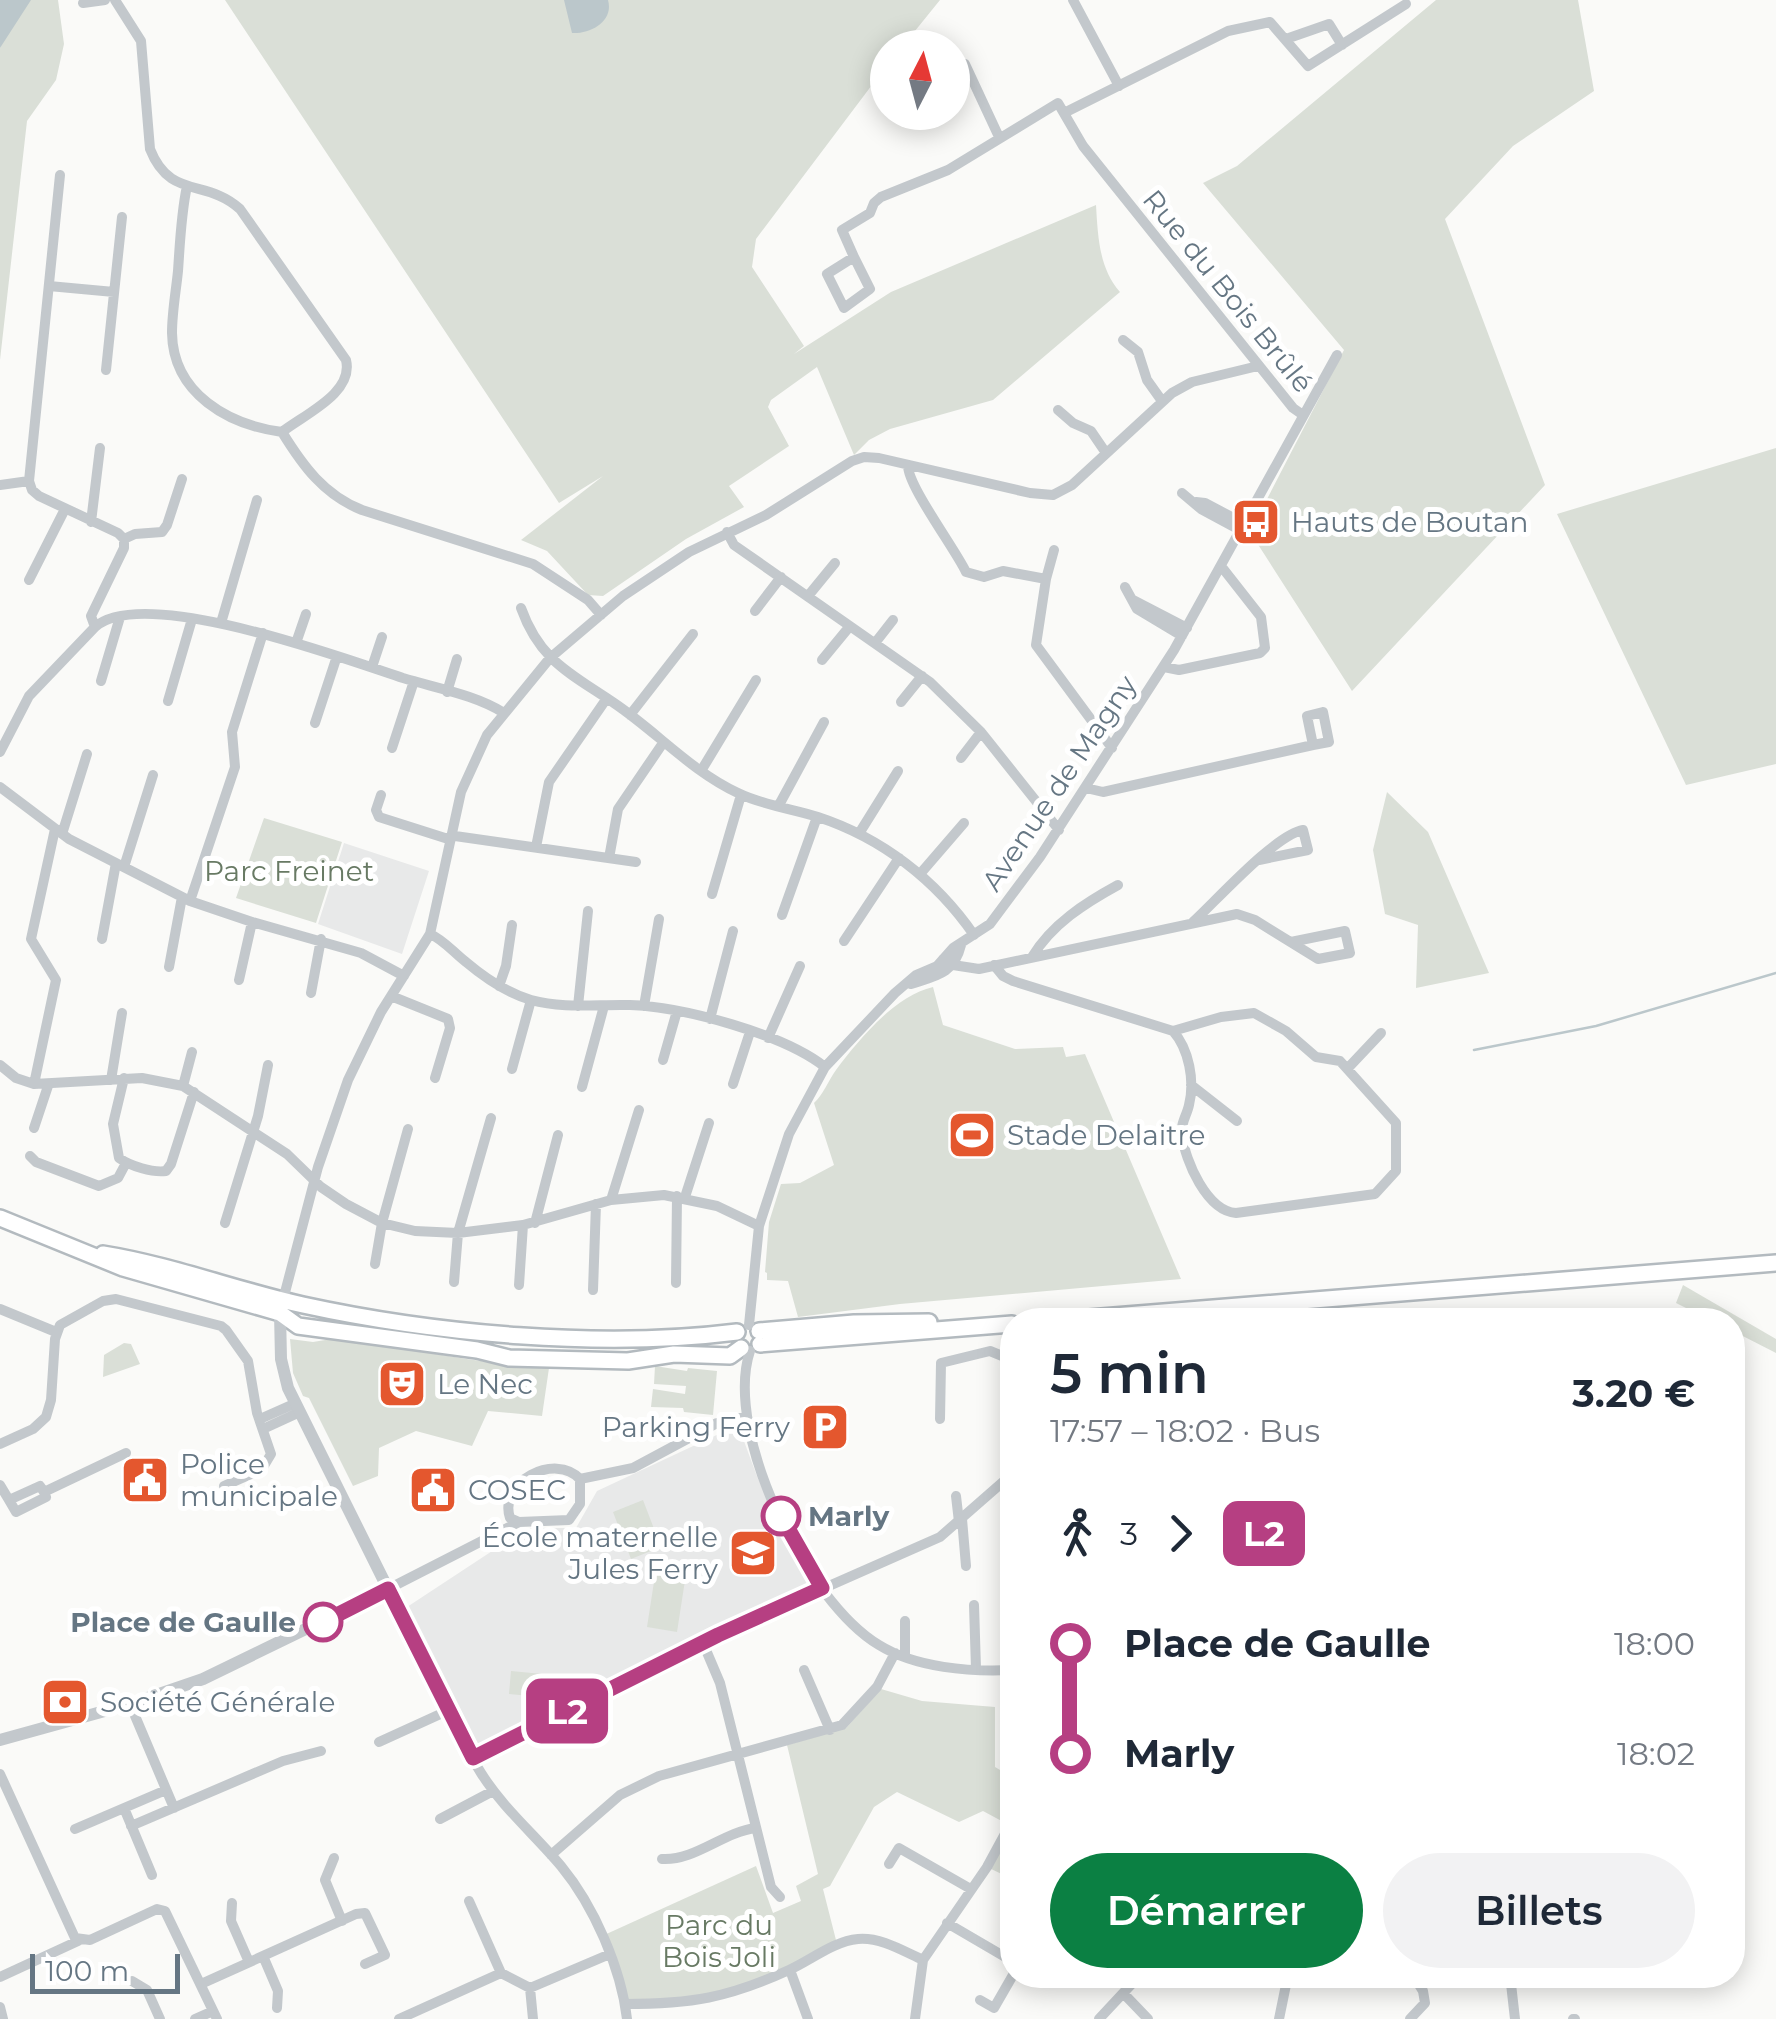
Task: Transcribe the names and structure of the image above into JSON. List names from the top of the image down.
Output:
{
  "streets": {
    "street": ["Rue du Bois Brûlé", "Avenue de Magny"]
  },
  "crossings": [
    ["Rue du Bois Brûlé", "Avenue de Magny"]
  ],
  "parks": ["Parc Freinet", "Parc du Bois Joli"],
  "places": {
    "bus stop": ["Hauts de Boutan"],
    "sports": ["Stade Delaitre"],
    "theatre": ["Le Nec"],
    "parking": ["Parking Ferry"],
    "public building": ["Police municipale", "COSEC"],
    "other": ["Marly", "Place de Gaulle"],
    "school or university": ["École maternelle Jules Ferry"],
    "bank": ["Société Générale"]
  },
  "lines": ["bus line L2"],
  "scale_bar": "100 m",
  "north": "top",
  "page": {
    "on_map": "L2",
    "heading": ["5 min", "17:57 – 18:02 · Bus", "3.20 €"],
    "legs": ["3", "L2"],
    "list": [
      {
        "name": "Place de Gaulle",
        "value": "18:00"
      },
      {
        "name": "Marly",
        "value": "18:02"
      }
    ],
    "buttons": ["Démarrer", "Billets"],
    "scale": "100 m"
  }
}
